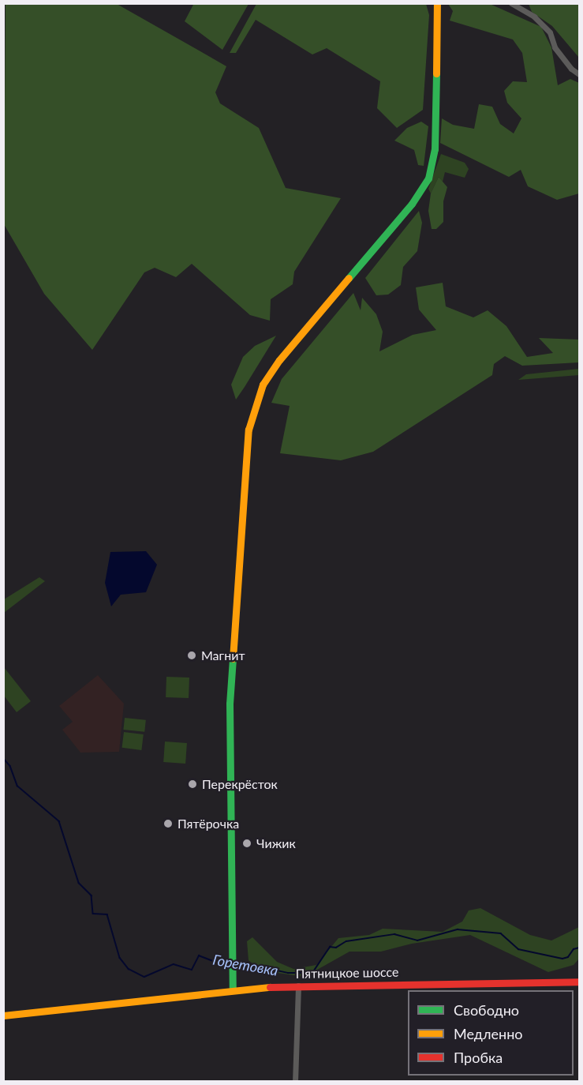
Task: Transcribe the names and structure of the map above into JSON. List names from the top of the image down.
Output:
{
  "streets": {
    "main road": ["Пятницкое шоссе"]
  },
  "water": ["Горетовка"],
  "places": [
    "Магнит",
    "Перекрёсток",
    "Пятёрочка",
    "Чижик"
  ],
  "legend": ["Свободно", "Медленно", "Пробка"]
}
